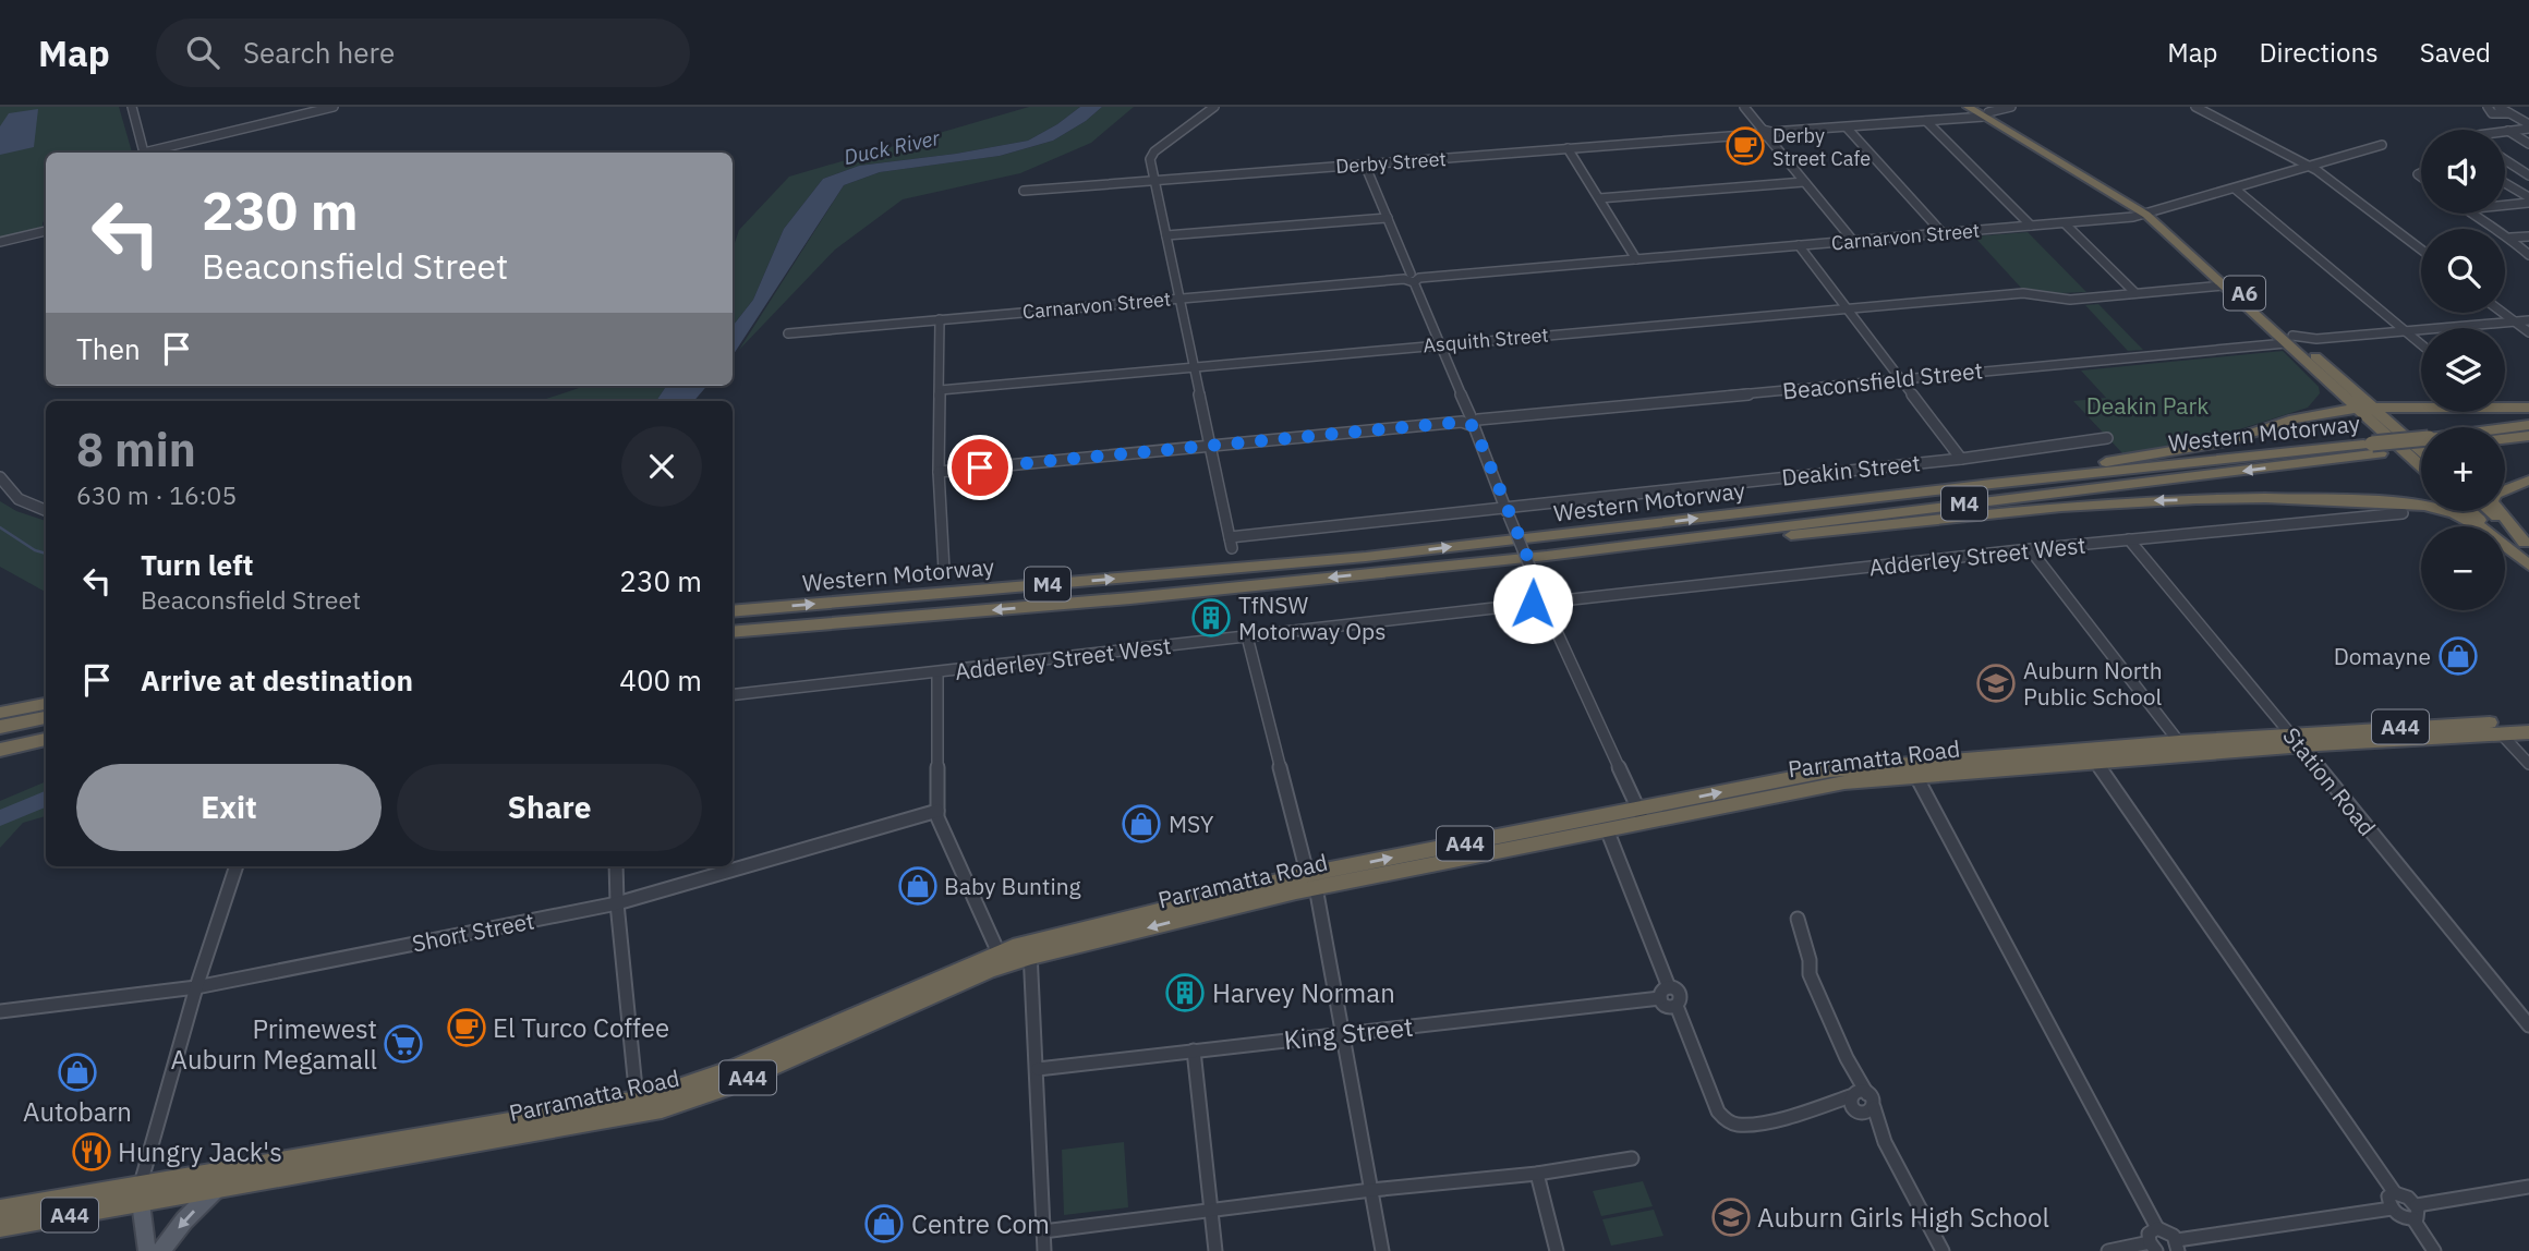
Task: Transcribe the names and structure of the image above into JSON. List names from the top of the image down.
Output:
{
  "streets": {
    "highway": [
      "A6",
      "Western Motorway",
      "M4",
      "A44",
      "Parramatta Road"
    ],
    "street": [
      "Derby Street",
      "Carnarvon Street",
      "Asquith Street",
      "Beaconsfield Street",
      "Deakin Street",
      "Adderley Street West",
      "Station Road",
      "Short Street",
      "King Street"
    ]
  },
  "crossings": [
    ["Derby Street", "A6"],
    ["Carnarvon Street", "A6"],
    ["A6", "Asquith Street"],
    ["A6", "Beaconsfield Street"],
    ["Beaconsfield Street", "Deakin Street"],
    ["Western Motorway", "M4"],
    ["M4", "Adderley Street West"],
    ["Adderley Street West", "Station Road"],
    ["Parramatta Road", "Station Road"]
  ],
  "water": ["Duck River"],
  "parks": ["Deakin Park"],
  "places": {
    "cafe": ["Derby Street Cafe", "El Turco Coffee"],
    "building": ["TfNSW Motorway Ops", "Harvey Norman"],
    "shop": [
      "Domayne",
      "MSY",
      "Baby Bunting",
      "Autobarn",
      "Centre Com"
    ],
    "school or university": ["Auburn North Public School", "Auburn Girls High School"],
    "supermarket": ["Primewest Auburn Megamall"],
    "restaurant": ["Hungry Jack's"]
  },
  "page": {
    "header": "Map",
    "search": "Search here",
    "nav": ["Map", "Directions", "Saved"],
    "map_buttons": ["+", "−"],
    "turn": ["230 m", "Beaconsfield Street"],
    "then": "Then",
    "heading": ["8 min", "630 m · 16:05"],
    "list": [
      {
        "name": "Turn left",
        "note": "Beaconsfield Street",
        "value": "230 m"
      },
      {
        "name": "Arrive at destination",
        "value": "400 m"
      }
    ],
    "buttons": ["Exit", "Share"]
  }
}
